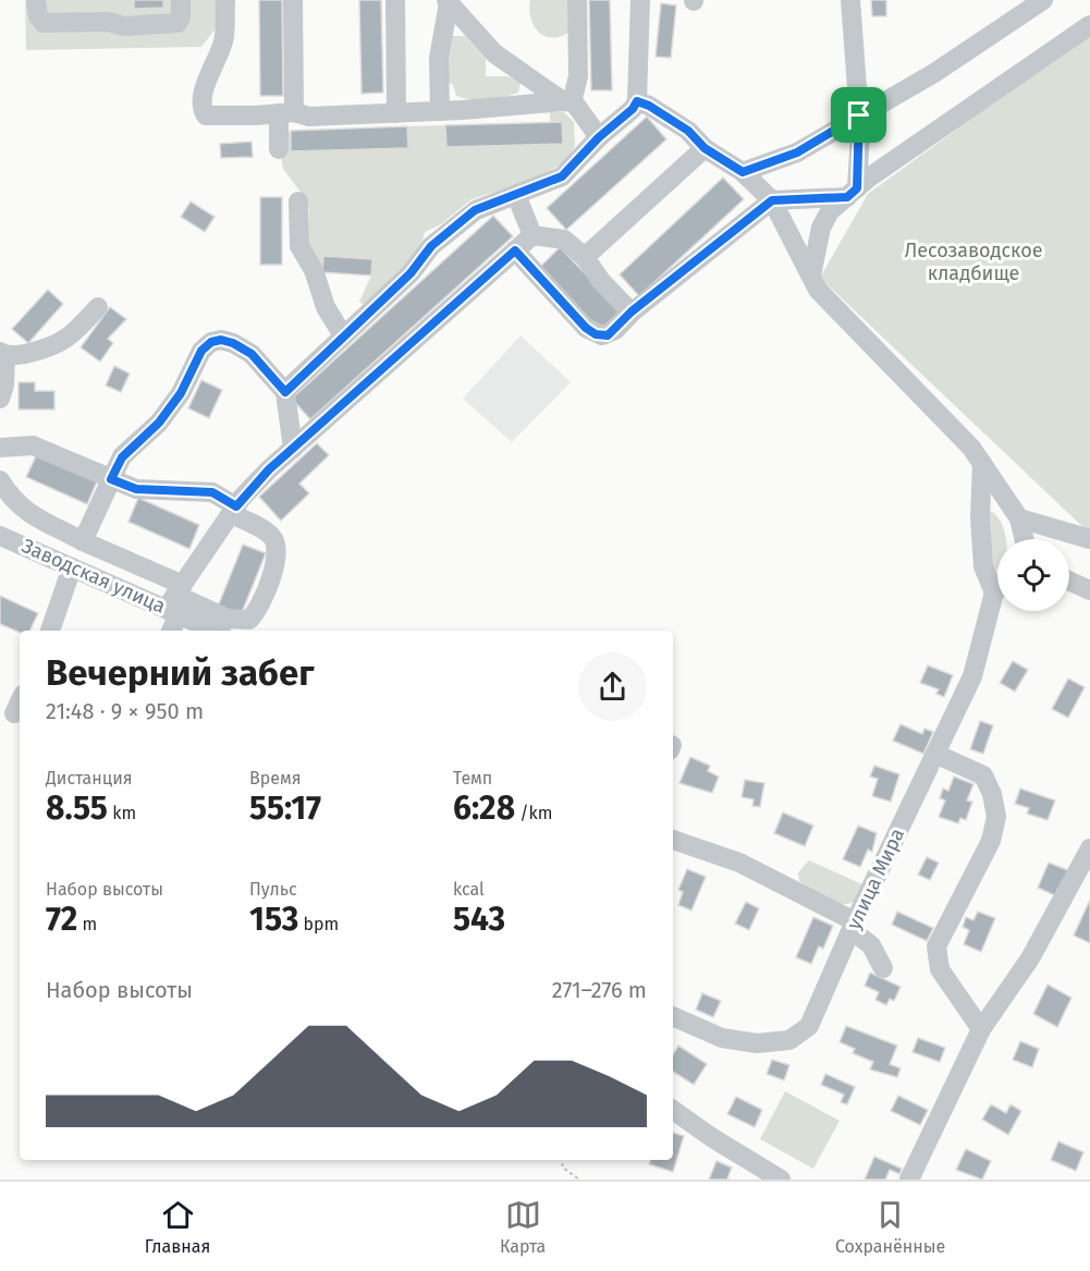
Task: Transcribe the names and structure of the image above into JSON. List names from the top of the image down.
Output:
{
  "streets": {
    "street": ["Заводская улица", "улица Мира"]
  },
  "parks": ["Лесозаводское кладбище"],
  "page": {
    "heading": ["Вечерний забег", "21:48 · 9 × 950 m"],
    "stats": [
      ["Дистанция", "8.55 km"],
      ["Время", "55:17"],
      ["Темп", "6:28 /km"],
      ["Набор высоты", "72 m"],
      ["Пульс", "153 bpm"],
      ["kcal", "543"]
    ],
    "chart": ["Набор высоты", "271–276 m"],
    "tabs": ["Главная", "Карта", "Сохранённые"]
  }
}
